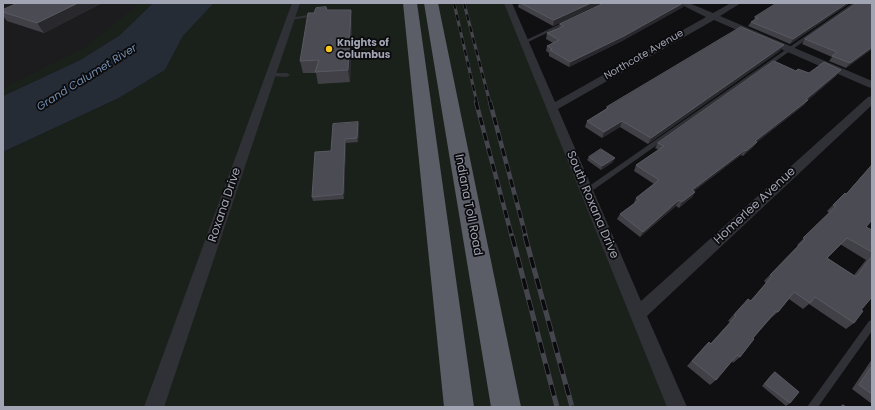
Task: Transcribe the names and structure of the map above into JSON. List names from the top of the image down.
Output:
{
  "streets": {
    "highway": ["Indiana Toll Road"],
    "street": [
      "Northcote Avenue",
      "Roxana Drive",
      "South Roxana Drive",
      "Homerlee Avenue"
    ]
  },
  "crossings": [
    ["Northcote Avenue", "South Roxana Drive"],
    ["South Roxana Drive", "Homerlee Avenue"]
  ],
  "water": ["Grand Calumet River"],
  "places": ["Knights of Columbus"]
}
